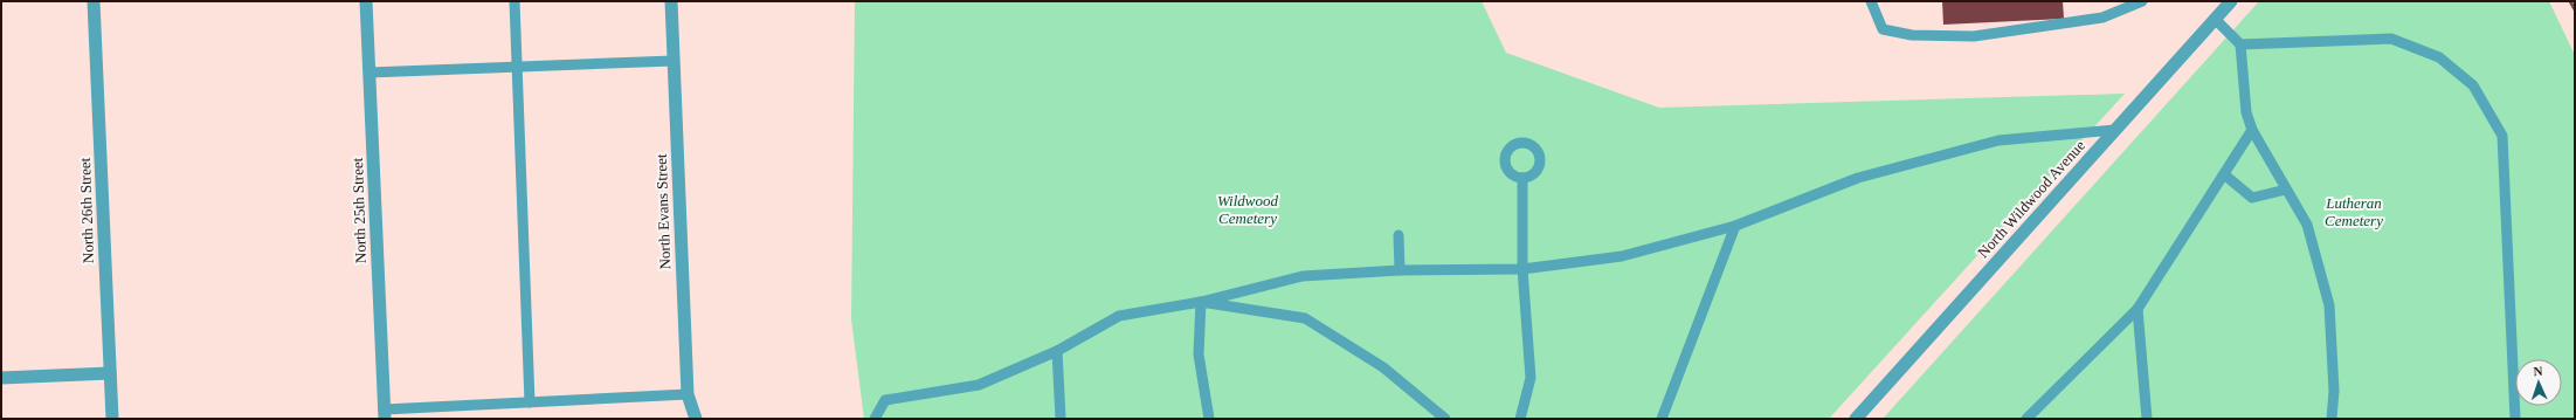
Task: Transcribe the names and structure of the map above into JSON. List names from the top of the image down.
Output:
{
  "streets": {
    "street": [
      "North Wildwood Avenue",
      "North 26th Street",
      "North 25th Street",
      "North Evans Street"
    ]
  },
  "parks": ["Wildwood Cemetery", "Lutheran Cemetery"],
  "north": "top"
}
